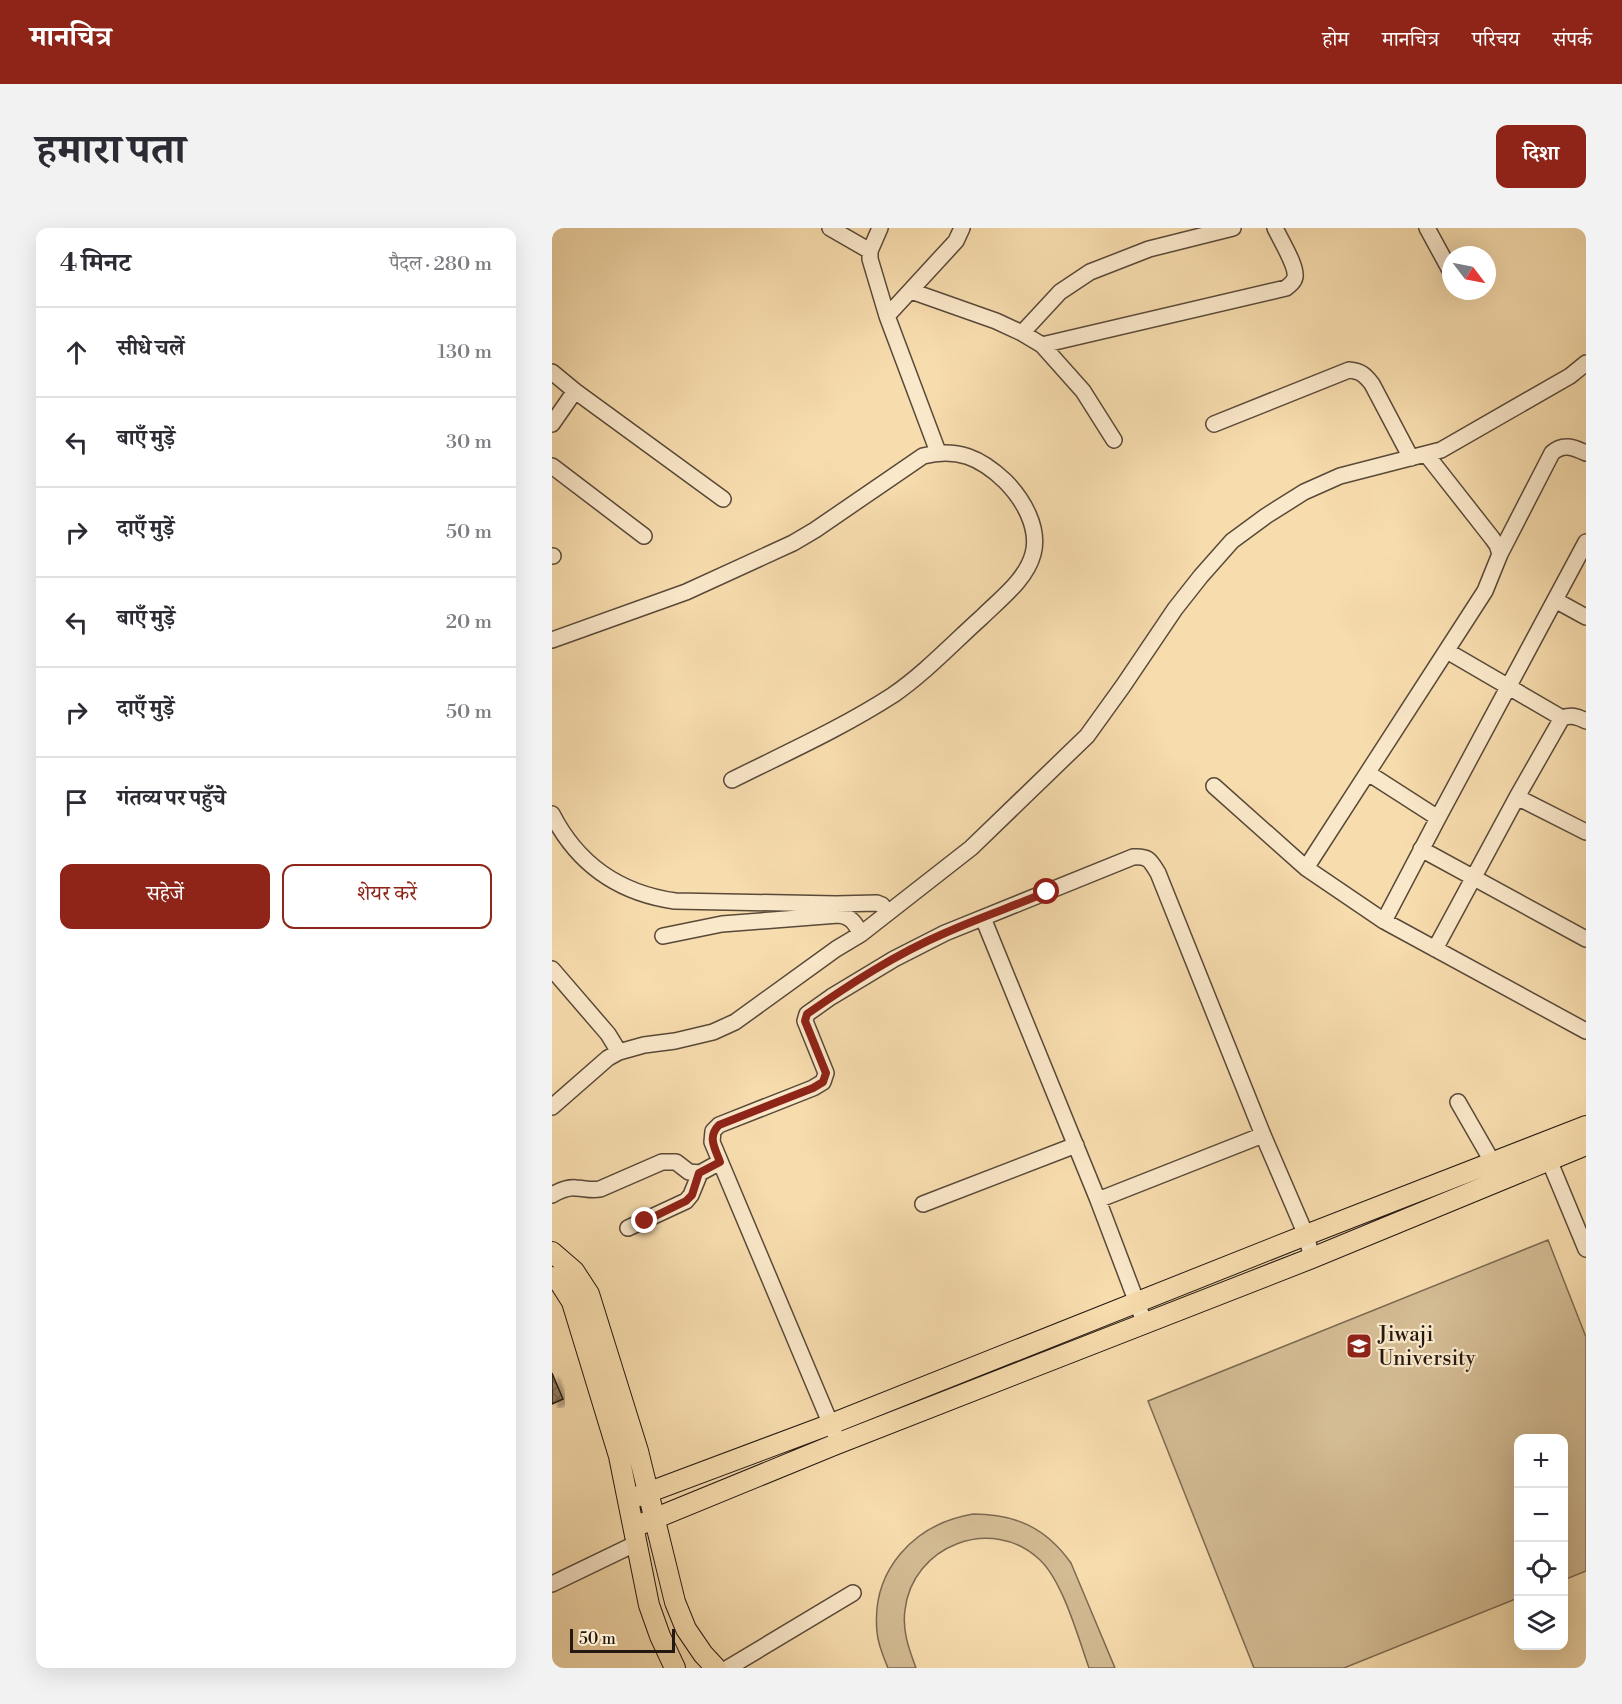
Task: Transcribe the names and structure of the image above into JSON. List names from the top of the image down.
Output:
{
  "places": {
    "school or university": ["Jiwaji University"]
  },
  "scale_bar": "50 m",
  "north": "bottom right",
  "page": {
    "header": "मानचित्र",
    "nav": [
      "होम",
      "मानचित्र",
      "परिचय",
      "संपर्क"
    ],
    "title": "हमारा पता",
    "buttons": [
      "दिशा",
      ["सहेजें", "शेयर करें"]
    ],
    "heading": ["4 मिनट", "पैदल · 280 m"],
    "list": [
      ["सीधे चलें", "130 m"],
      ["बाएँ मुड़ें", "30 m"],
      ["दाएँ मुड़ें", "50 m"],
      ["बाएँ मुड़ें", "20 m"],
      ["दाएँ मुड़ें", "50 m"],
      "गंतव्य पर पहुँचे"
    ],
    "map_buttons": ["+", "−"],
    "scale": "50 m"
  }
}
